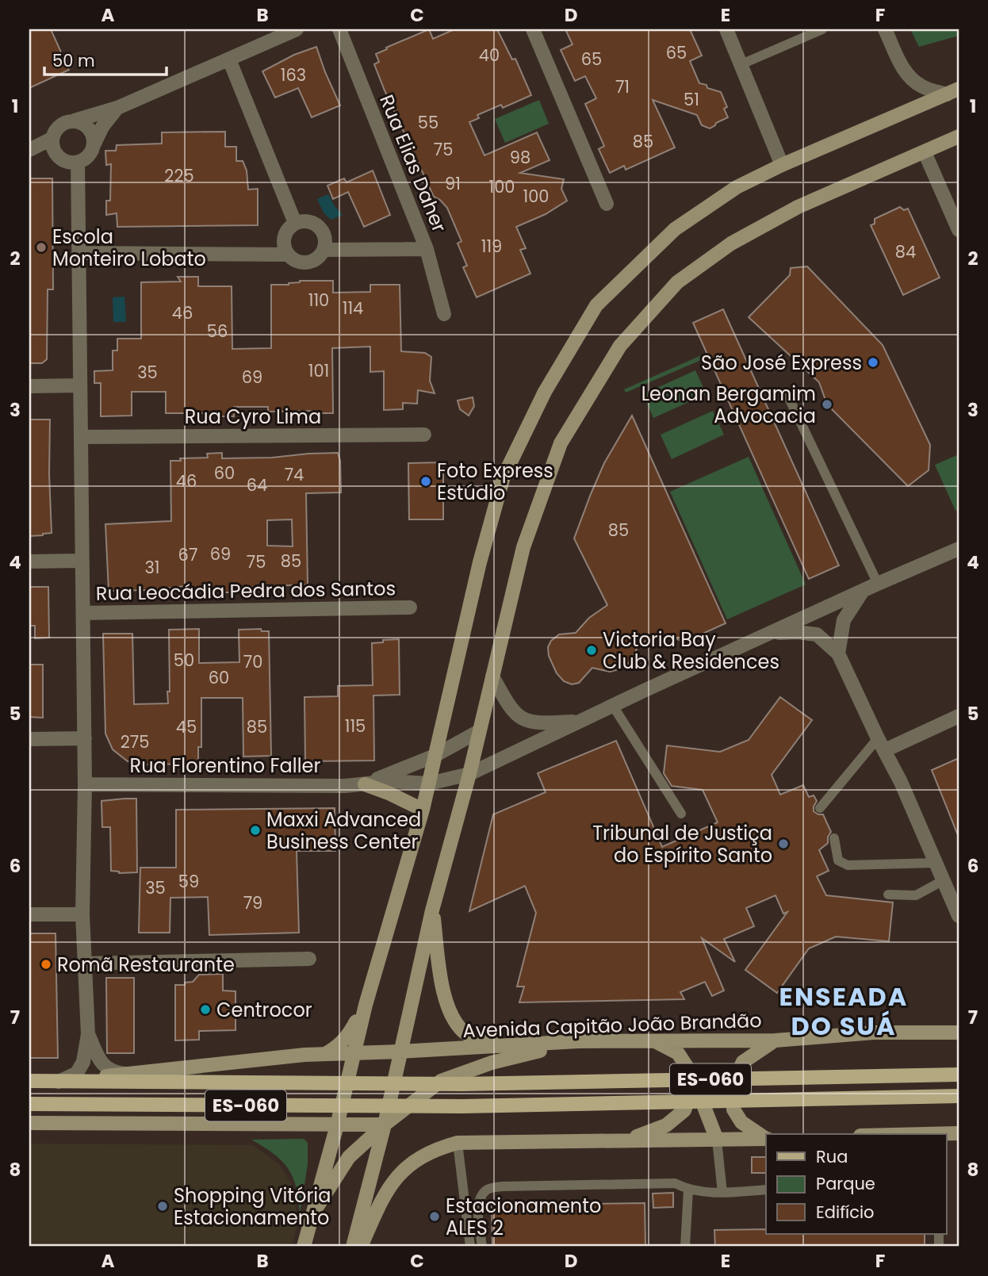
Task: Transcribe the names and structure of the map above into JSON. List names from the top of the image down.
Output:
{
  "streets": {
    "main road": ["Avenida Capitão João Brandão", "ES-060"],
    "street": [
      "Rua Elias Daher",
      "Rua Cyro Lima",
      "Rua Leocádia Pedra dos Santos",
      "Rua Florentino Faller"
    ]
  },
  "crossings": [
    ["Avenida Capitão João Brandão", "ES-060"]
  ],
  "districts": ["ENSEADA DO SUÁ"],
  "places": [
    "Escola Monteiro Lobato",
    "São José Express",
    "Leonan Bergamim Advocacia",
    "Foto Express Estúdio",
    "Victoria Bay Club & Residences",
    "Maxxi Advanced Business Center",
    "Tribunal de Justiça do Espírito Santo",
    "Romã Restaurante",
    "Centrocor",
    "Shopping Vitória Estacionamento",
    "Estacionamento ALES 2"
  ],
  "house_numbers": [
    "65",
    "40",
    "65",
    "163",
    "71",
    "51",
    "55",
    "85",
    "75",
    "98",
    "225",
    "91",
    "100",
    "100",
    "119",
    "84",
    "110",
    "114",
    "46",
    "56",
    "101",
    "35",
    "69",
    "60",
    "74",
    "46",
    "64",
    "85",
    "69",
    "67",
    "85",
    "75",
    "31",
    "50",
    "70",
    "60",
    "115",
    "45",
    "85",
    "275",
    "59",
    "35",
    "79"
  ],
  "legend": ["Rua", "Parque", "Edifício"],
  "scale_bar": "50 m",
  "grid": {
    "columns": [
      "A",
      "B",
      "C",
      "D",
      "E",
      "F"
    ],
    "rows": [
      "1",
      "2",
      "3",
      "4",
      "5",
      "6",
      "7",
      "8"
    ]
  }
}
